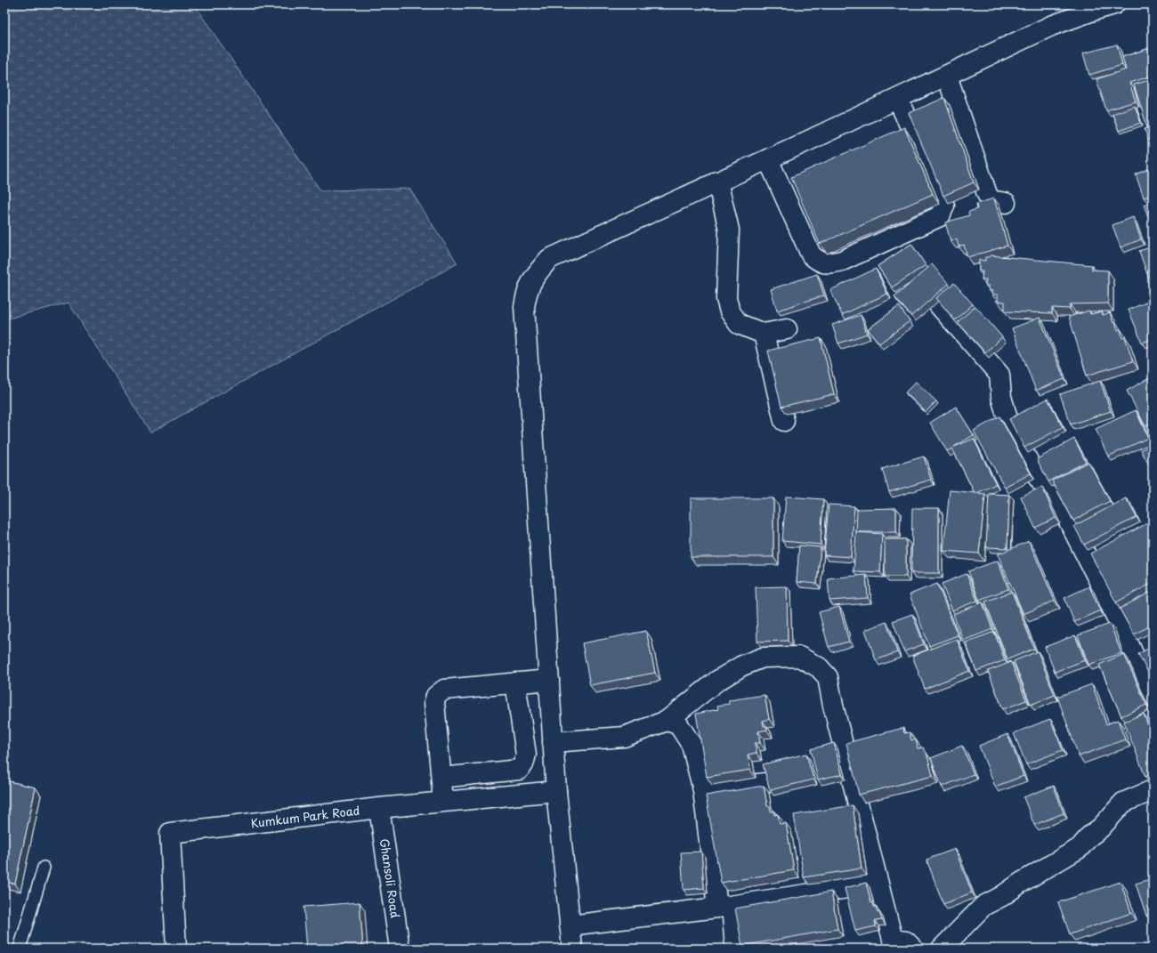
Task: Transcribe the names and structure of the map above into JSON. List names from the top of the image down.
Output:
{
  "streets": {
    "street": ["Kumkum Park Road", "Ghansoli Road"]
  },
  "crossings": [
    ["Kumkum Park Road", "Ghansoli Road"]
  ]
}
